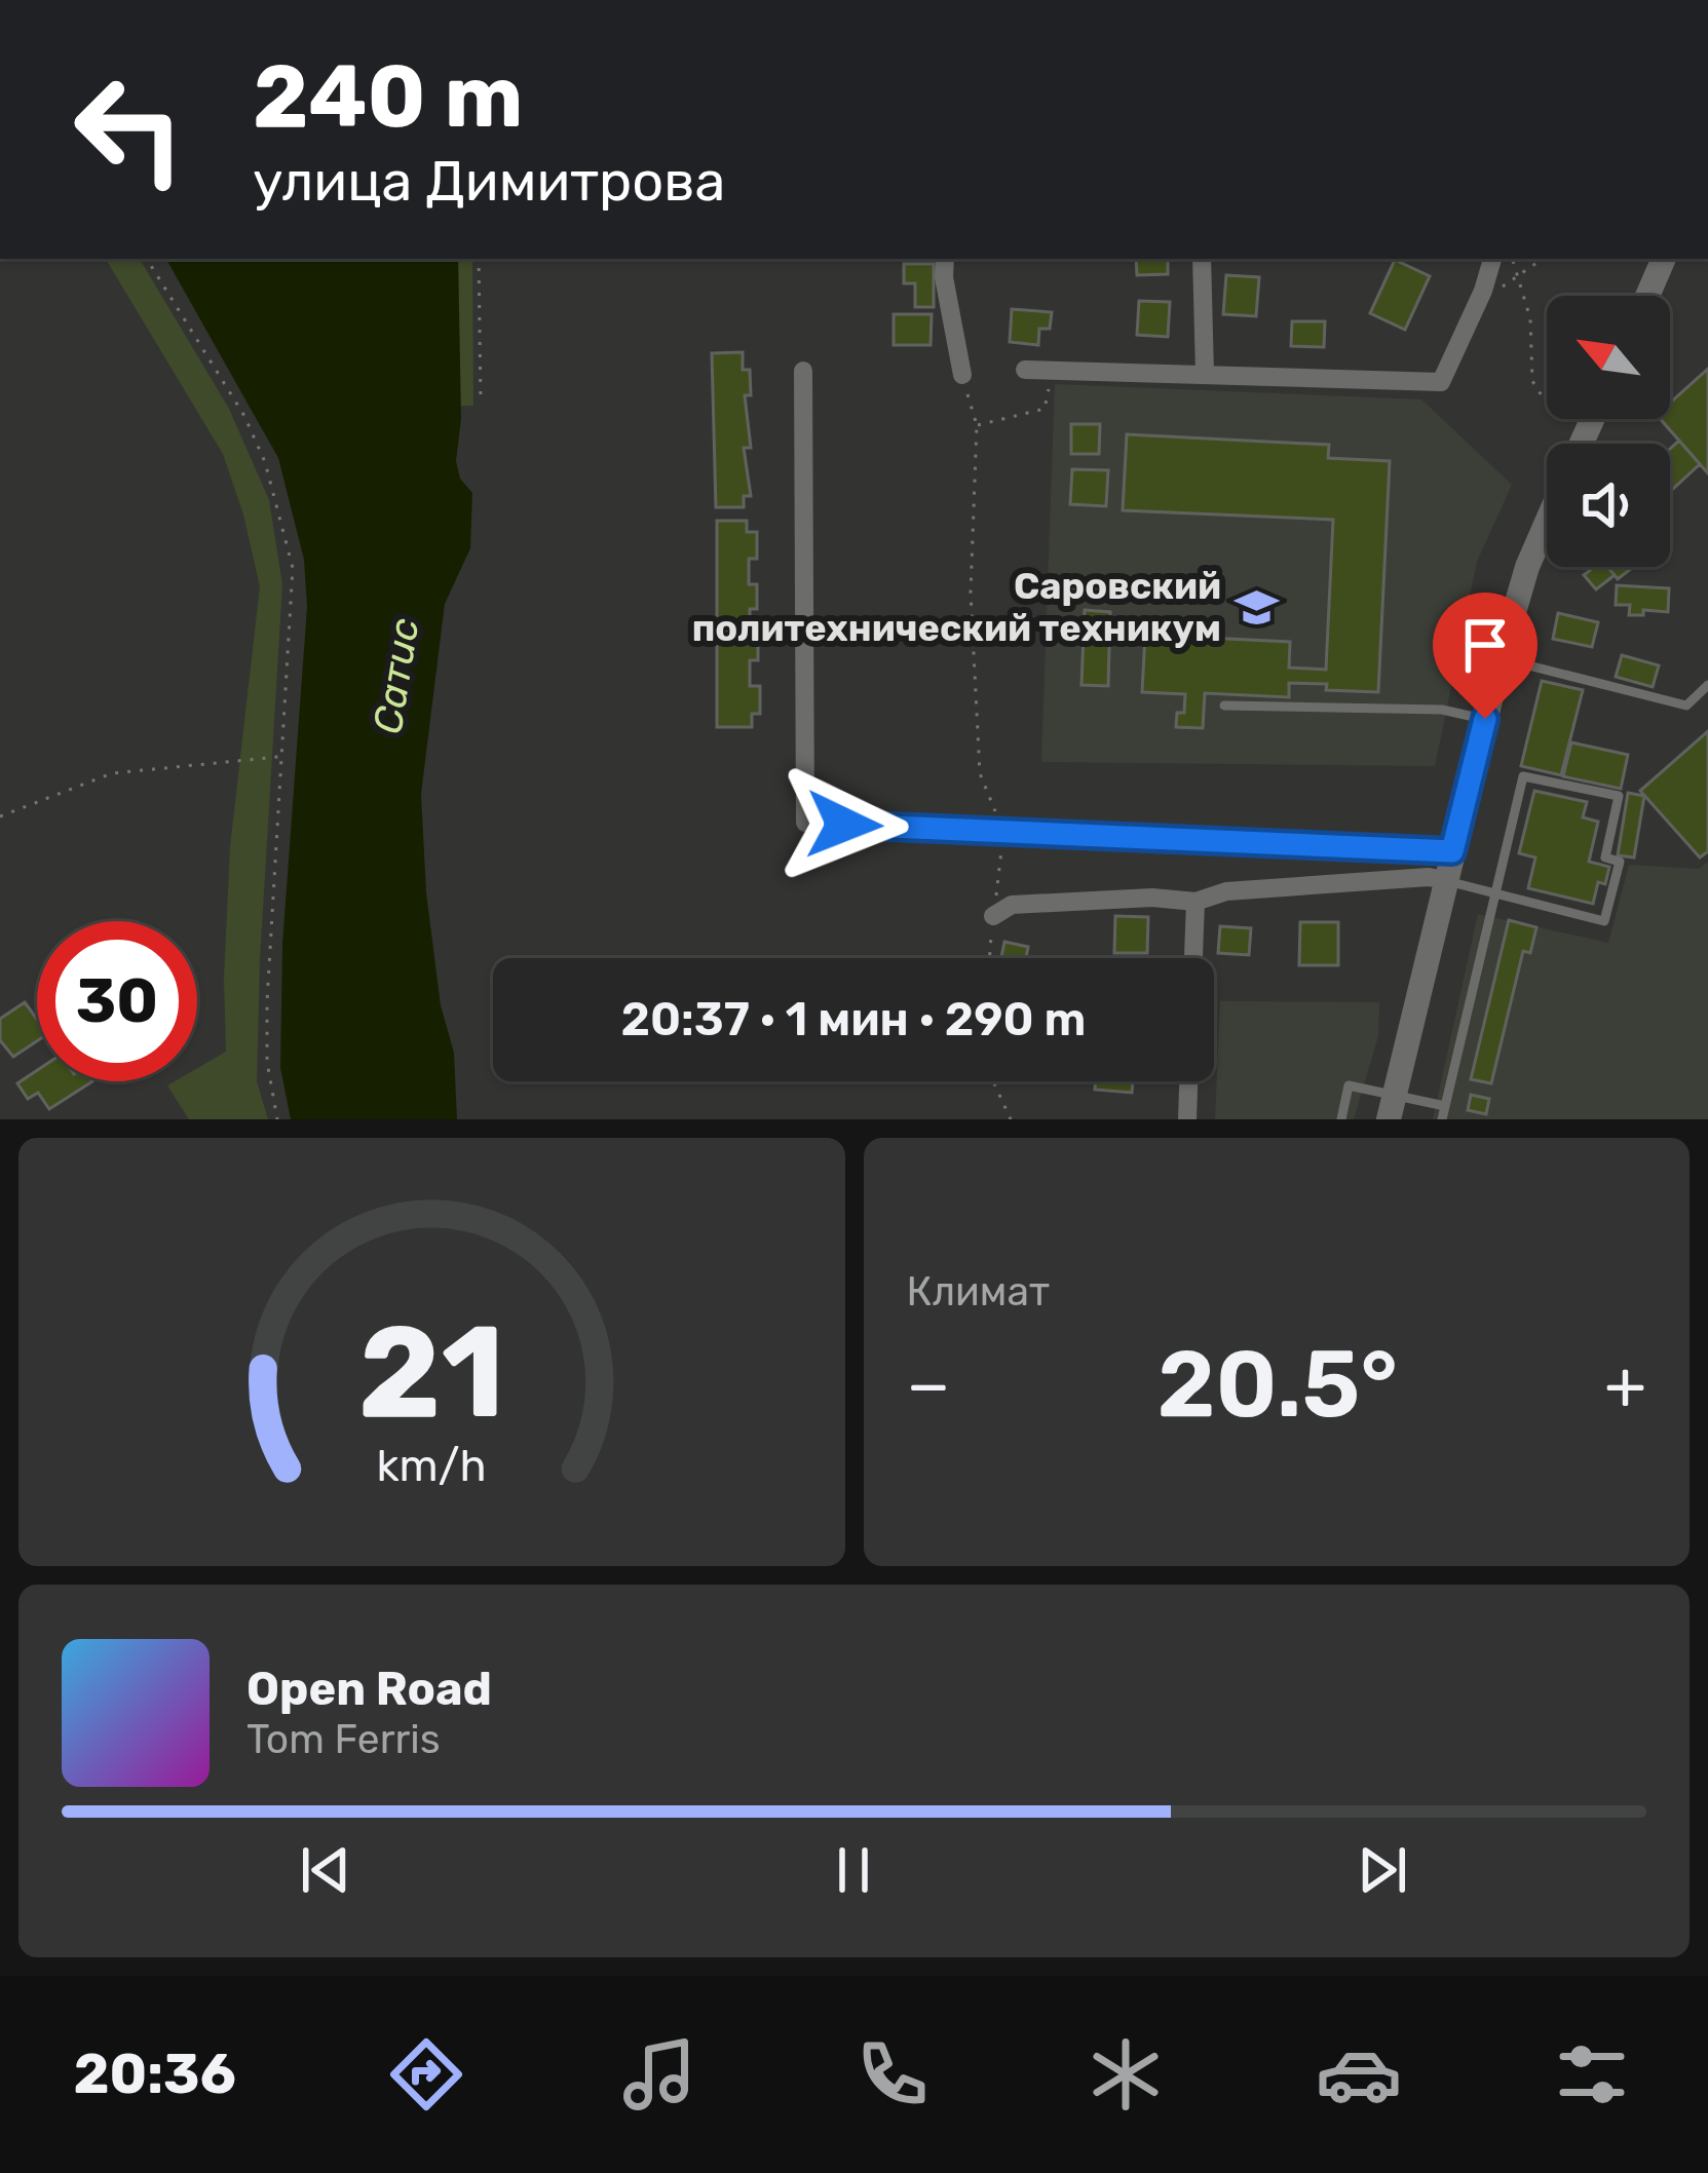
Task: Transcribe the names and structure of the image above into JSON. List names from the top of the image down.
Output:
{
  "water": ["Сатис"],
  "places": {
    "school or university": ["Саровский политехнический техникум"]
  },
  "north": "top left",
  "page": {
    "turn": ["240 m", "улица Димитрова"],
    "limit": "30",
    "trip": "20:37 · 1 мин · 290 m",
    "tile": "Климат",
    "heat": ["−", "20.5°", "+"],
    "song": ["Open Road", "Tom Ferris"],
    "tabs": "20:36",
    "gauge": ["21", "km/h"]
  }
}
